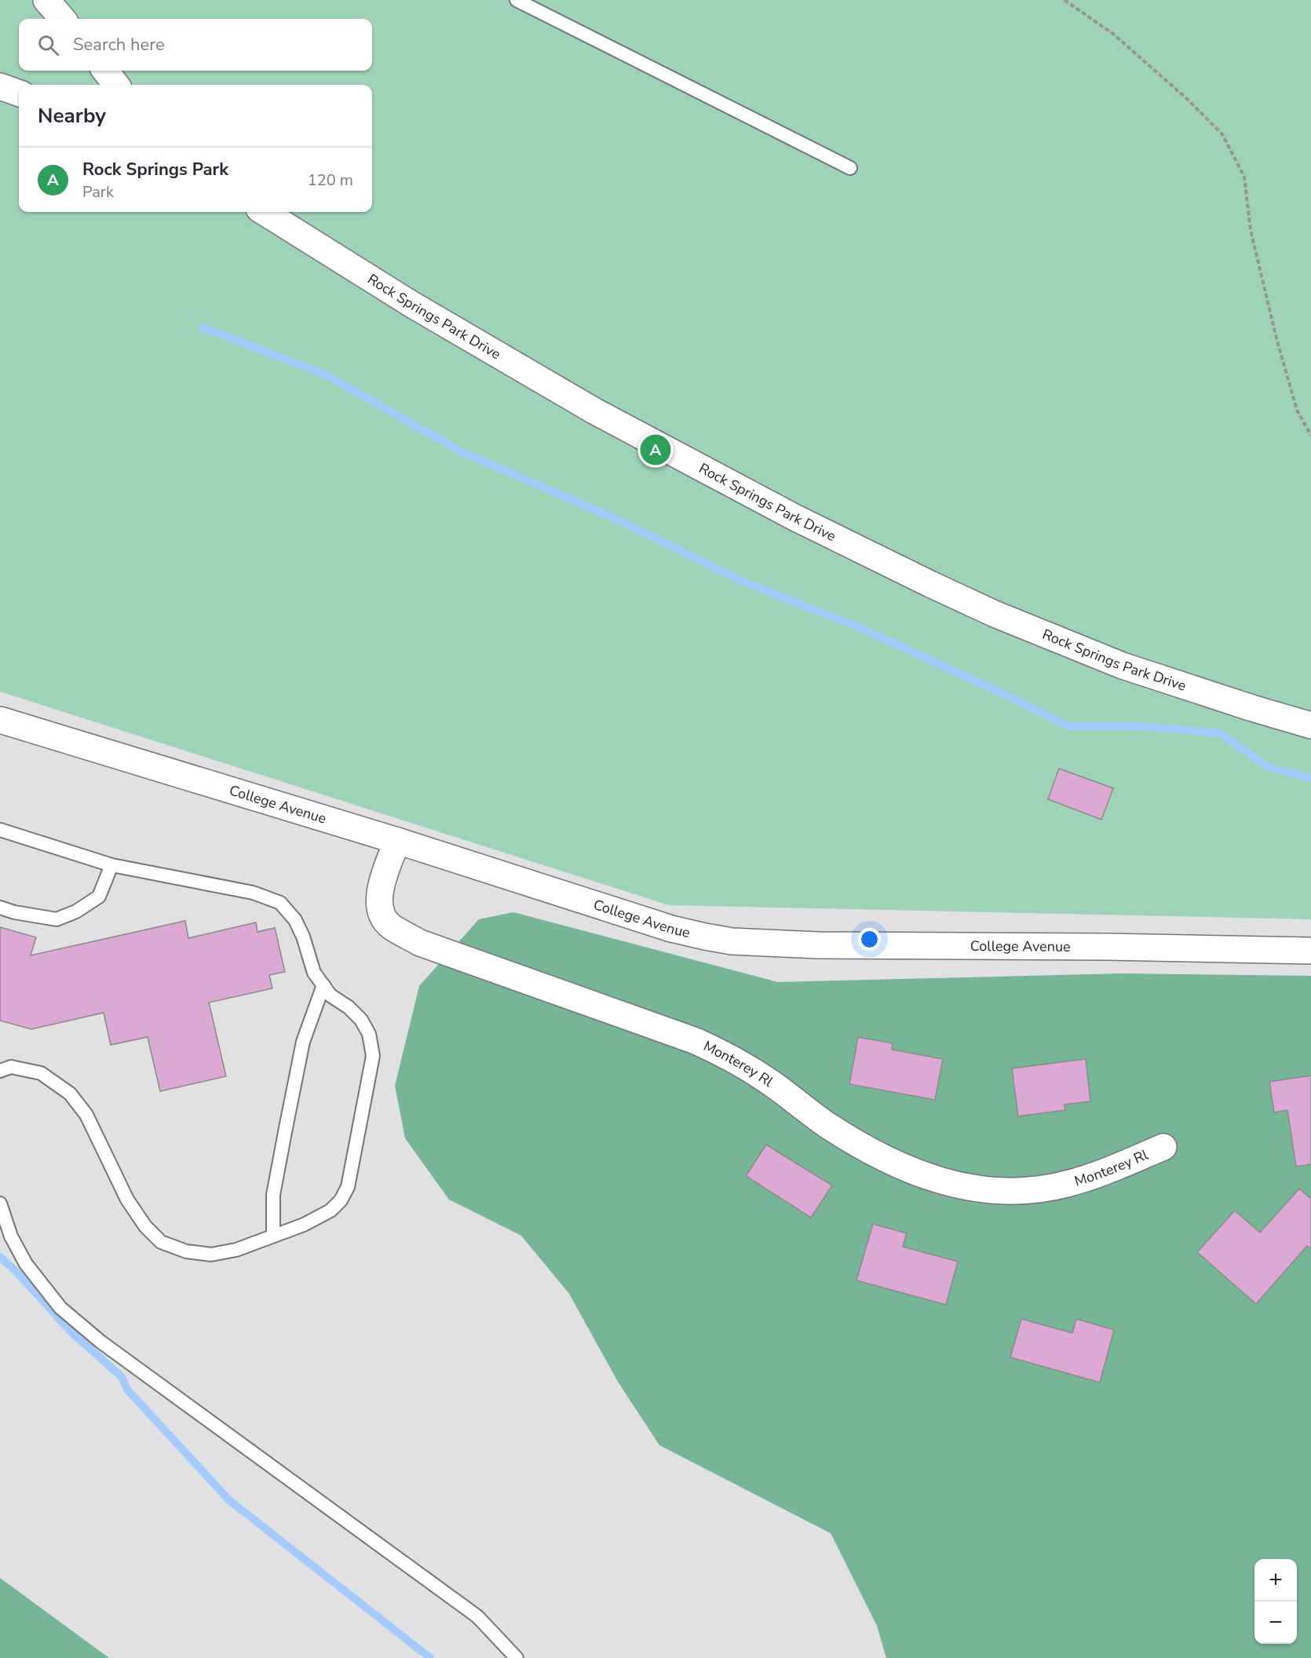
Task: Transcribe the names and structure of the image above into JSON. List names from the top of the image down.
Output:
{
  "streets": {
    "street": ["Rock Springs Park Drive", "College Avenue", "Monterey Rl"]
  },
  "crossings": [
    ["College Avenue", "Monterey Rl"]
  ],
  "page": {
    "search": "Search here",
    "heading": "Nearby",
    "list": [
      {
        "mark": "A",
        "name": "Rock Springs Park",
        "note": "Park",
        "value": "120 m"
      }
    ],
    "pins": "A",
    "map_buttons": ["+", "−"]
  }
}
